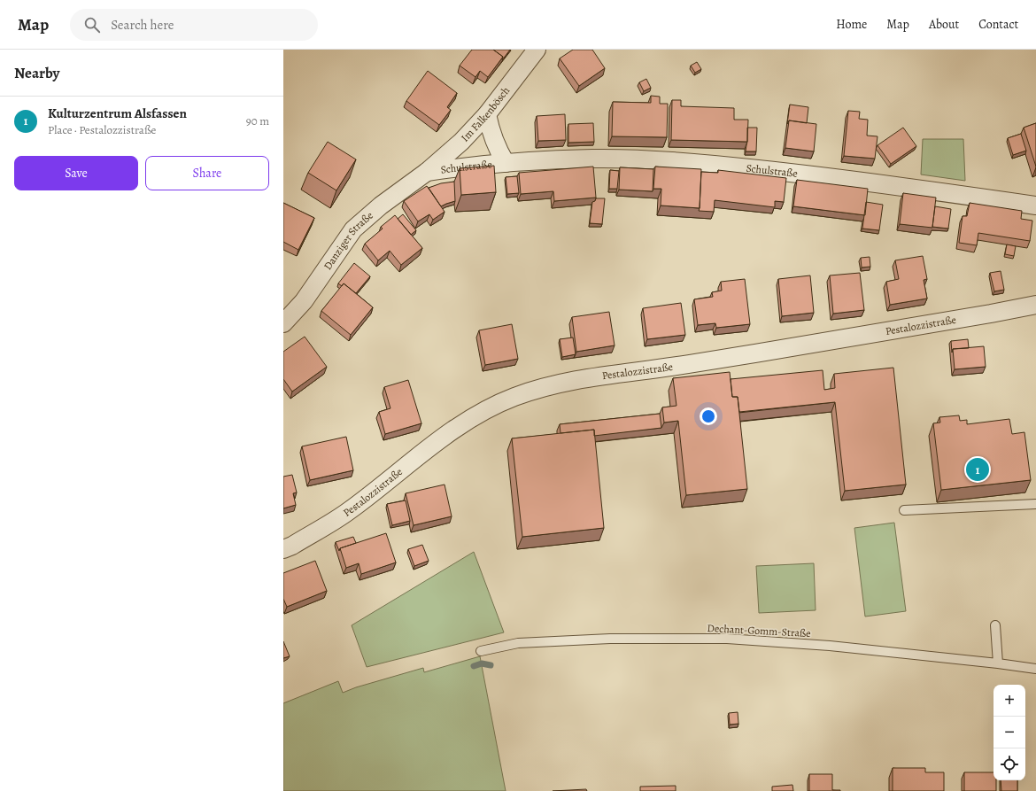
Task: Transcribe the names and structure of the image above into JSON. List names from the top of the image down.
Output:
{
  "streets": {
    "street": [
      "Im Falkenbösch",
      "Schulstraße",
      "Danziger Straße",
      "Pestalozzistraße"
    ],
    "lane": ["Dechant-Gomm-Straße"]
  },
  "crossings": [
    ["Im Falkenbösch", "Schulstraße"],
    ["Im Falkenbösch", "Danziger Straße"],
    ["Schulstraße", "Danziger Straße"]
  ],
  "page": {
    "header": "Map",
    "search": "Search here",
    "nav": [
      "Home",
      "Map",
      "About",
      "Contact"
    ],
    "heading": "Nearby",
    "list": [
      {
        "mark": "1",
        "name": "Kulturzentrum Alsfassen",
        "note": "Place · Pestalozzistraße",
        "value": "90 m"
      }
    ],
    "buttons": ["Save", "Share"],
    "pins": "1",
    "map_buttons": ["+", "−"]
  }
}
